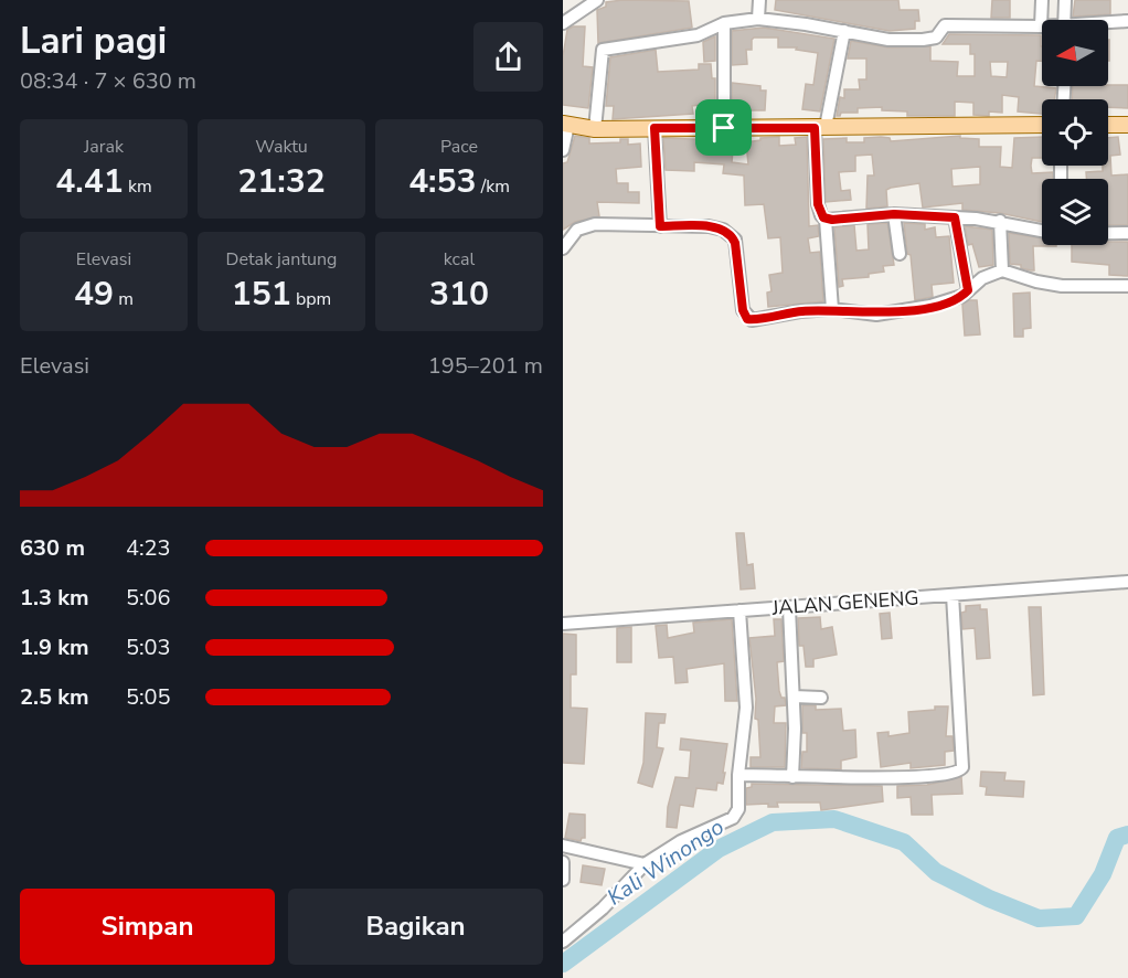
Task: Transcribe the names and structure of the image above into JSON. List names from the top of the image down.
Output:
{
  "streets": {
    "street": ["JALAN GENENG"]
  },
  "water": ["Kali Winongo"],
  "north": "left",
  "page": {
    "heading": ["Lari pagi", "08:34 · 7 × 630 m"],
    "stats": [
      ["Jarak", "4.41 km"],
      ["Waktu", "21:32"],
      ["Pace", "4:53 /km"],
      ["Elevasi", "49 m"],
      ["Detak jantung", "151 bpm"],
      ["kcal", "310"]
    ],
    "chart": ["Elevasi", "195–201 m"],
    "list": [
      {
        "name": "630 m",
        "note": "4:23"
      },
      {
        "name": "1.3 km",
        "note": "5:06"
      },
      {
        "name": "1.9 km",
        "note": "5:03"
      },
      {
        "name": "2.5 km",
        "note": "5:05"
      }
    ],
    "buttons": ["Simpan", "Bagikan"]
  }
}
